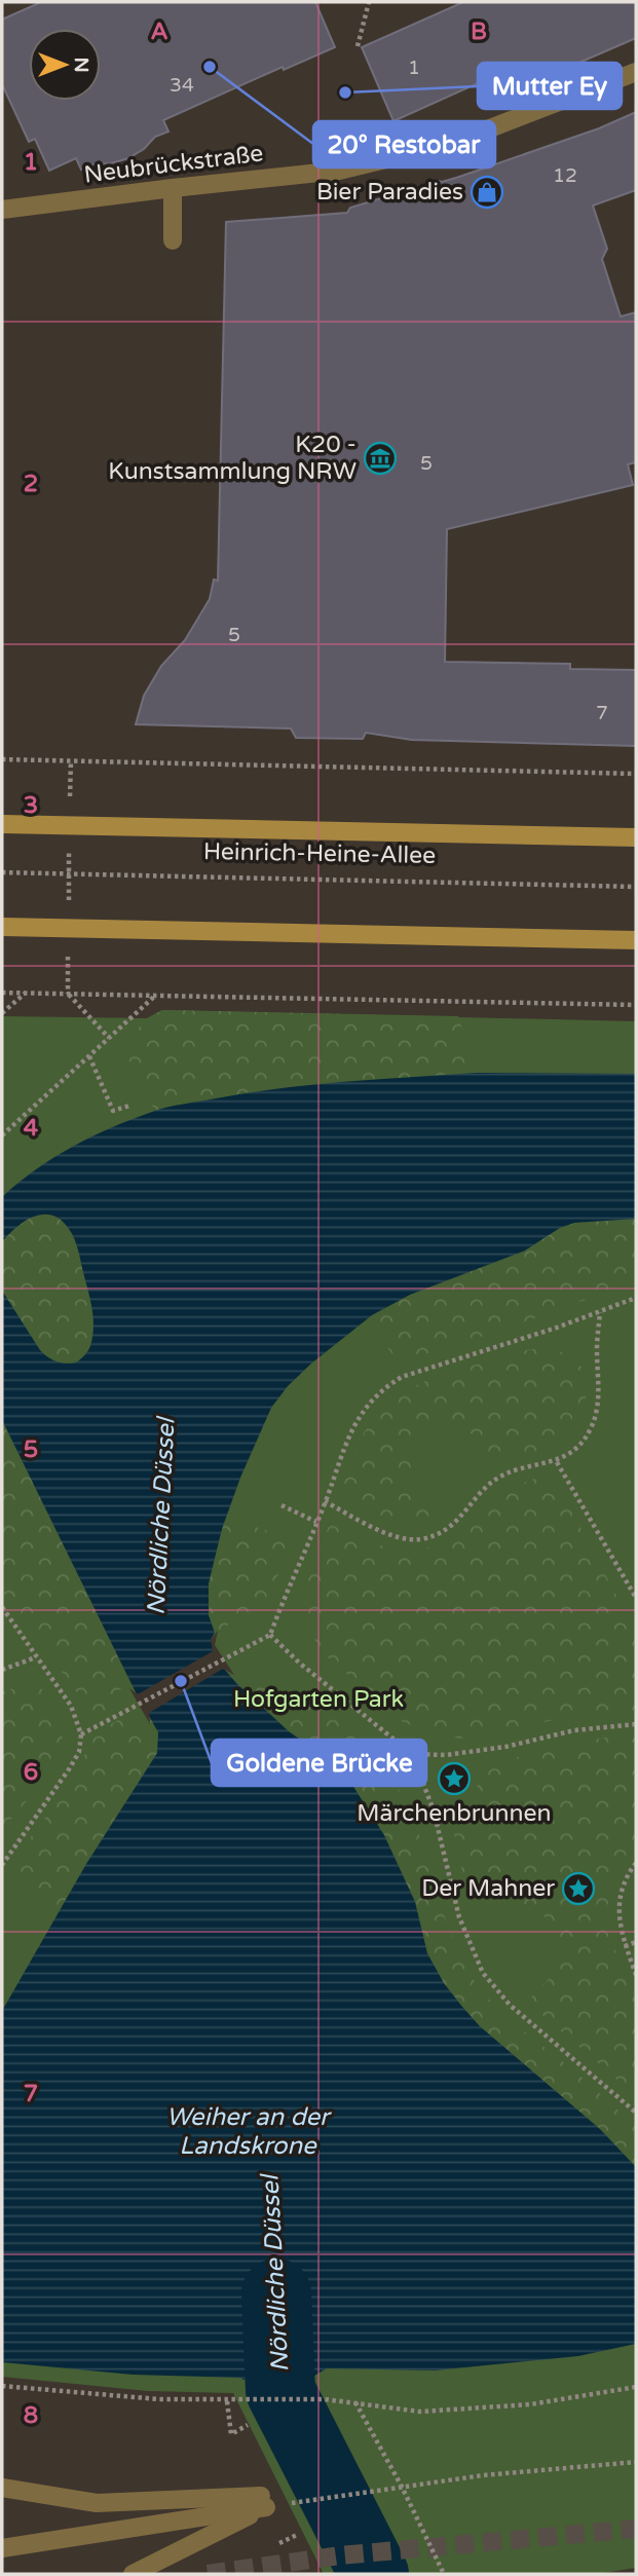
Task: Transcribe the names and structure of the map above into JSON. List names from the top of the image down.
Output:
{
  "streets": {
    "main road": ["Heinrich-Heine-Allee"],
    "street": ["Neubrückstraße"]
  },
  "water": ["Nördliche Düssel", "Weiher an der Landskrone"],
  "parks": ["Hofgarten Park"],
  "places": {
    "other": ["20° Restobar", "Mutter Ey", "Goldene Brücke"],
    "shop": ["Bier Paradies"],
    "museum": ["K20 - Kunstsammlung NRW"],
    "place": ["Märchenbrunnen", "Der Mahner"]
  },
  "house_numbers": [
    "1",
    "34",
    "12",
    "5",
    "5",
    "7"
  ],
  "north": "right",
  "grid": {
    "columns": ["A", "B"],
    "rows": [
      "1",
      "2",
      "3",
      "4",
      "5",
      "6",
      "7",
      "8"
    ]
  }
}
